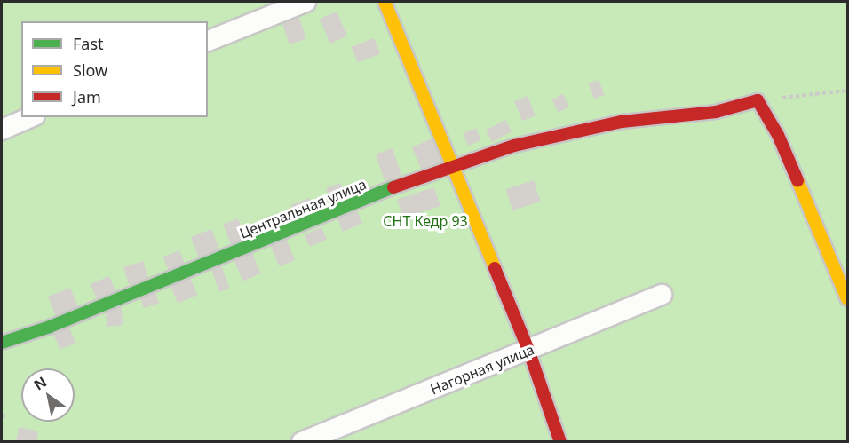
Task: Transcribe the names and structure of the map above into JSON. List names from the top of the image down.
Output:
{
  "streets": {
    "street": ["Центральная улица", "Нагорная улица"]
  },
  "parks": ["СНТ Кедр 93"],
  "legend": ["Fast", "Slow", "Jam"],
  "north": "top left"
}
